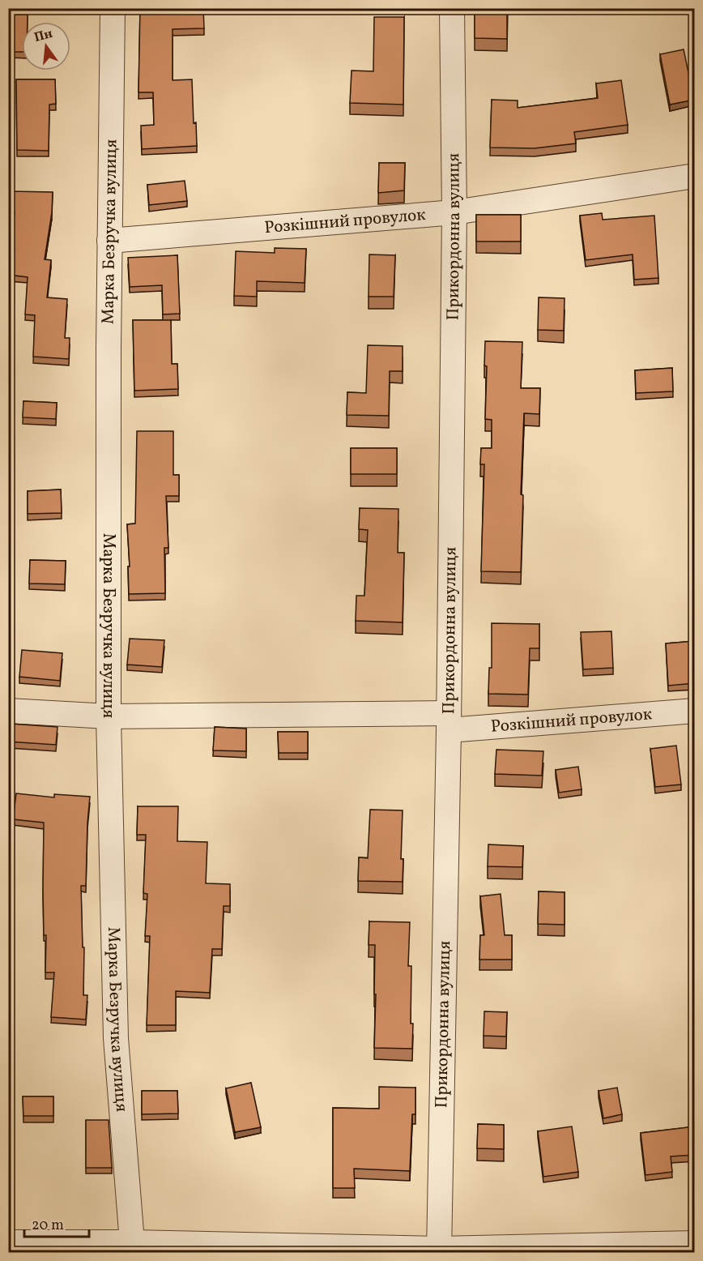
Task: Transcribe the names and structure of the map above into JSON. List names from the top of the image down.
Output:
{
  "streets": {
    "street": ["Розкішний провулок", "Марка Безручка вулиця", "Прикордонна вулиця"]
  },
  "crossings": [
    ["Розкішний провулок", "Марка Безручка вулиця"],
    ["Розкішний провулок", "Прикордонна вулиця"]
  ],
  "scale_bar": "20 m",
  "north": "top"
}
